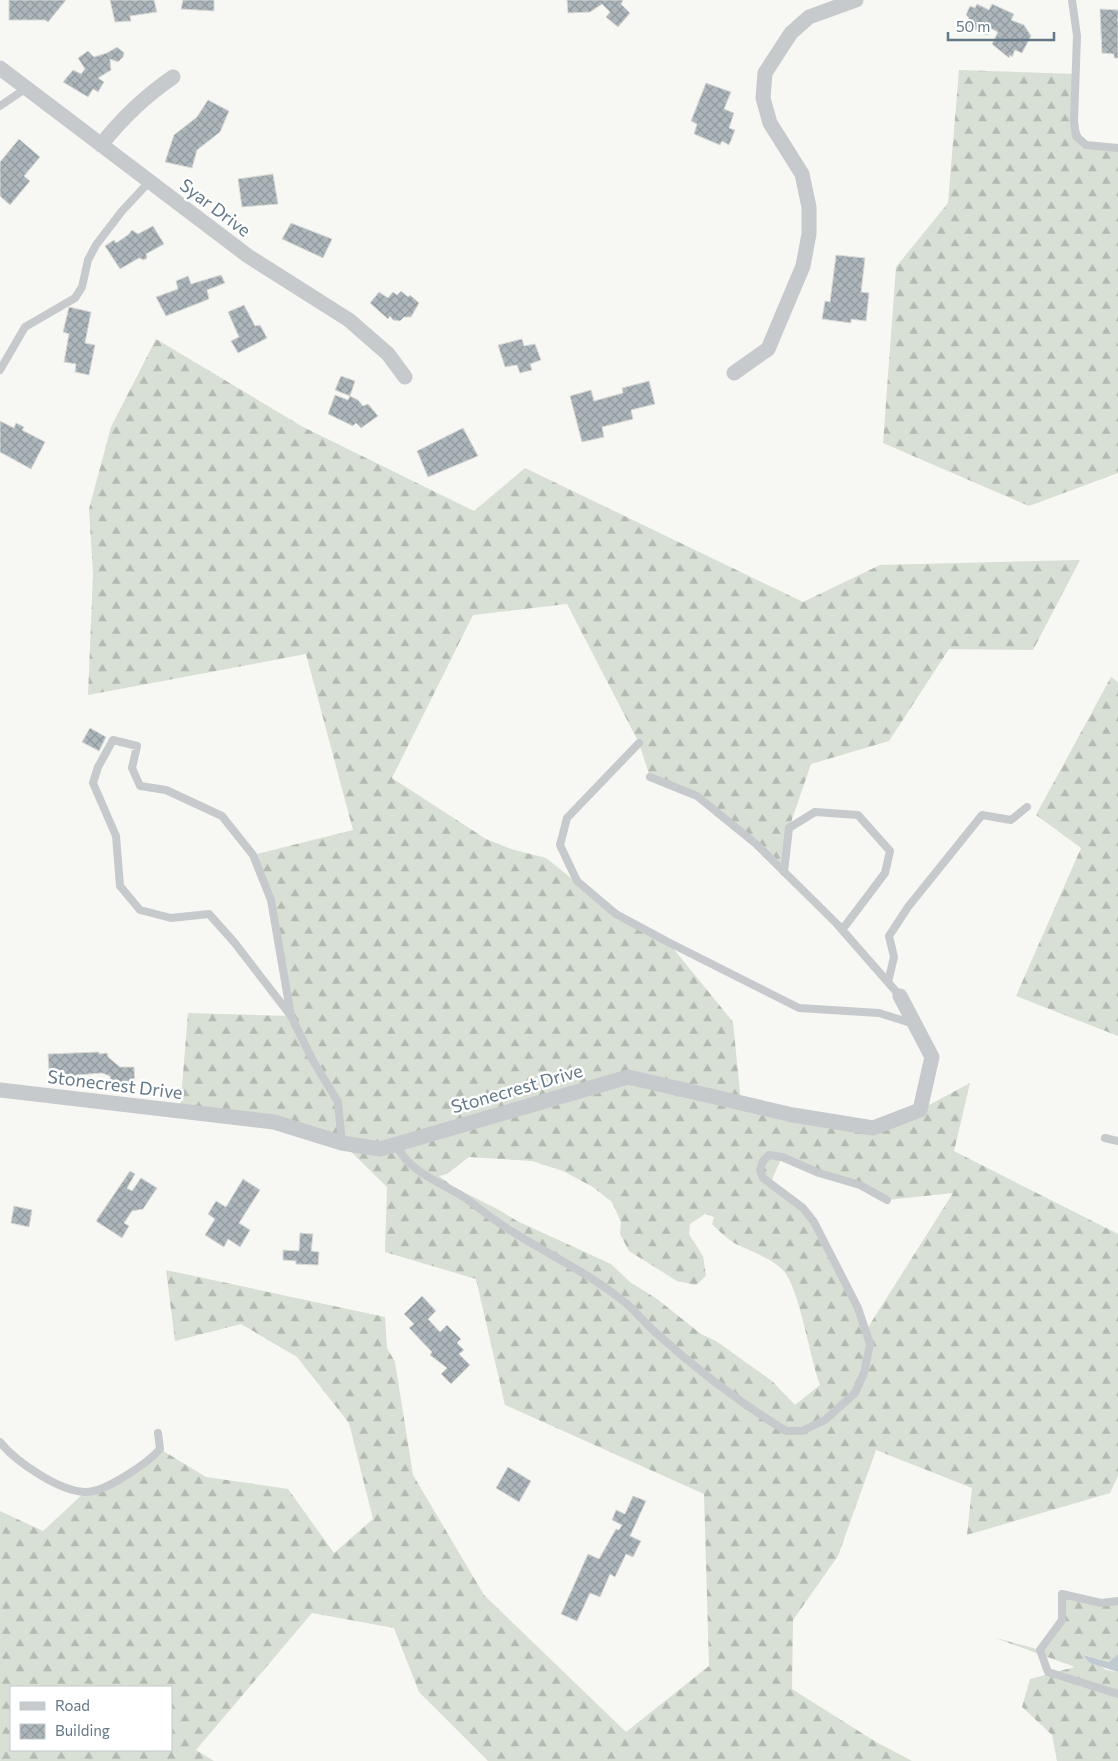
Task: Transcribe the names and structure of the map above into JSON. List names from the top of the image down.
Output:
{
  "streets": {
    "street": ["Syar Drive", "Stonecrest Drive"]
  },
  "legend": ["Road", "Building"],
  "scale_bar": "50 m"
}
